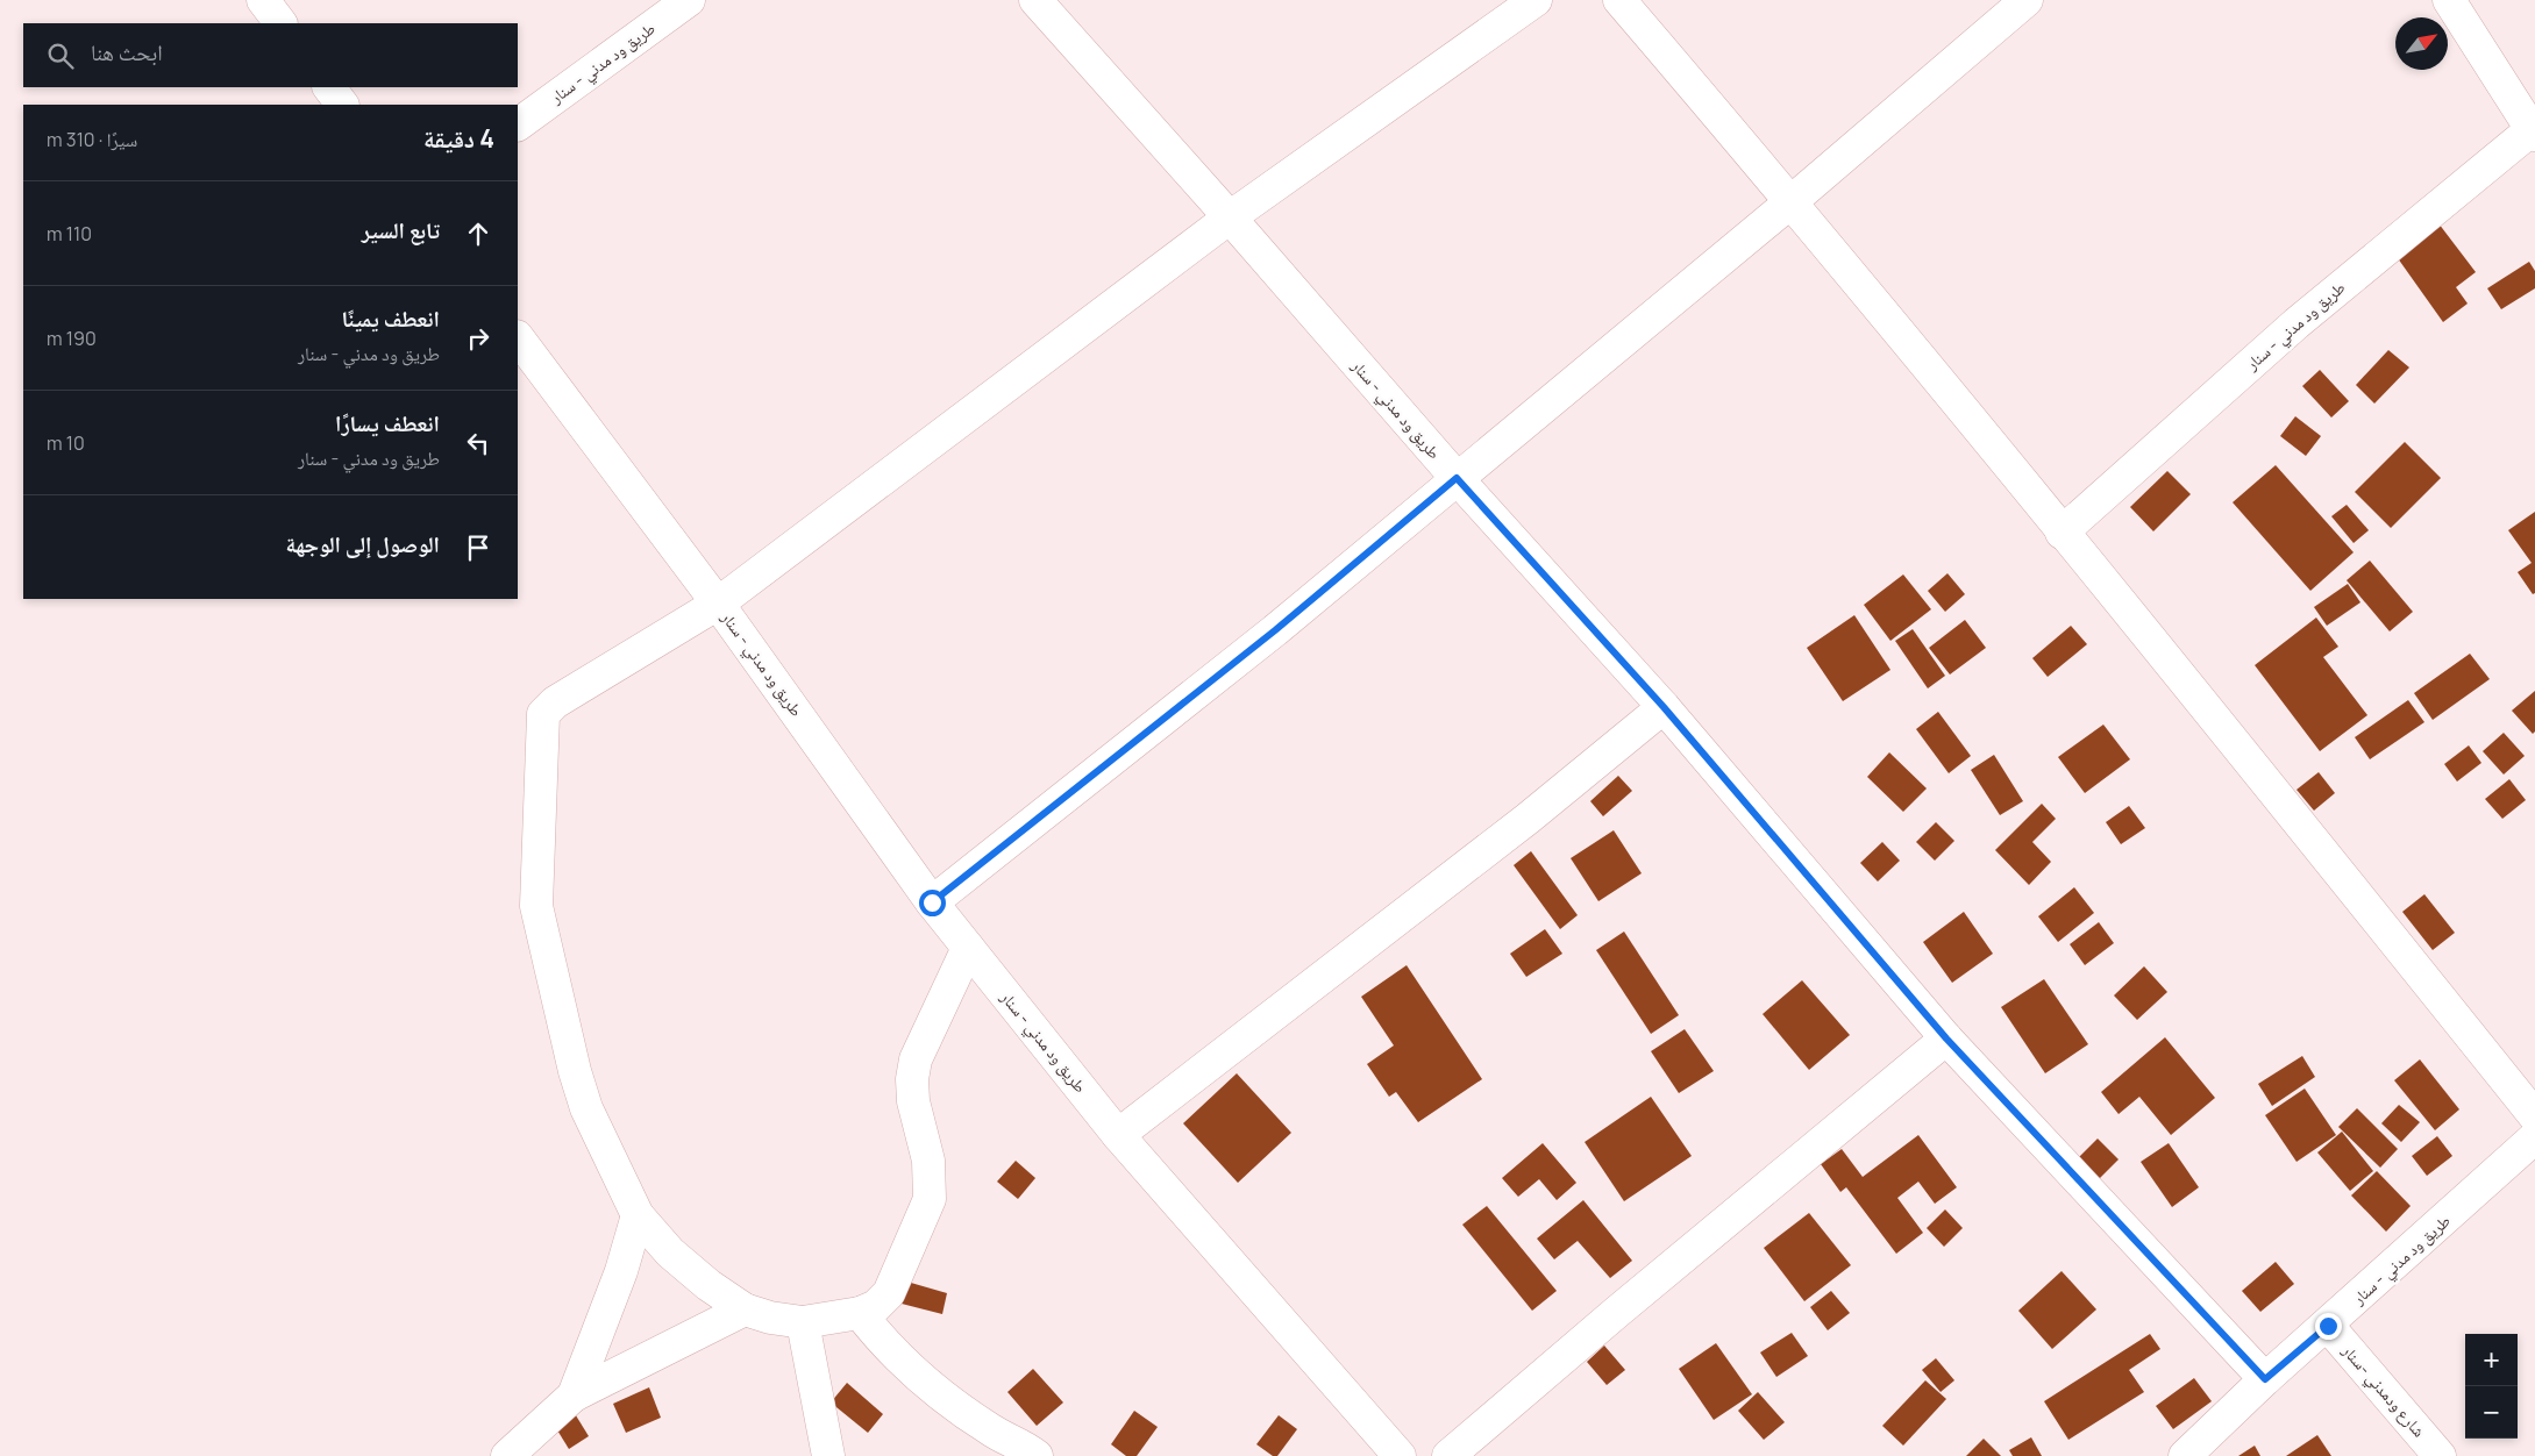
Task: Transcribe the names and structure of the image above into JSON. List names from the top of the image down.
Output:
{
  "streets": {
    "street": ["طريق ود مدني - سنار", "شارع ودمدني -سنار"]
  },
  "crossings": [
    ["طريق ود مدني - سنار", "شارع ودمدني -سنار"]
  ],
  "north": "top right",
  "page": {
    "search": "ابحث هنا",
    "heading": ["4 دقيقة", "سيرًا · 310 m"],
    "list": [
      ["تابع السير", "110 m"],
      ["انعطف يمينًا", "طريق ود مدني - سنار", "190 m"],
      ["انعطف يسارًا", "طريق ود مدني - سنار", "10 m"],
      "الوصول إلى الوجهة"
    ],
    "map_buttons": ["+", "−"]
  }
}
